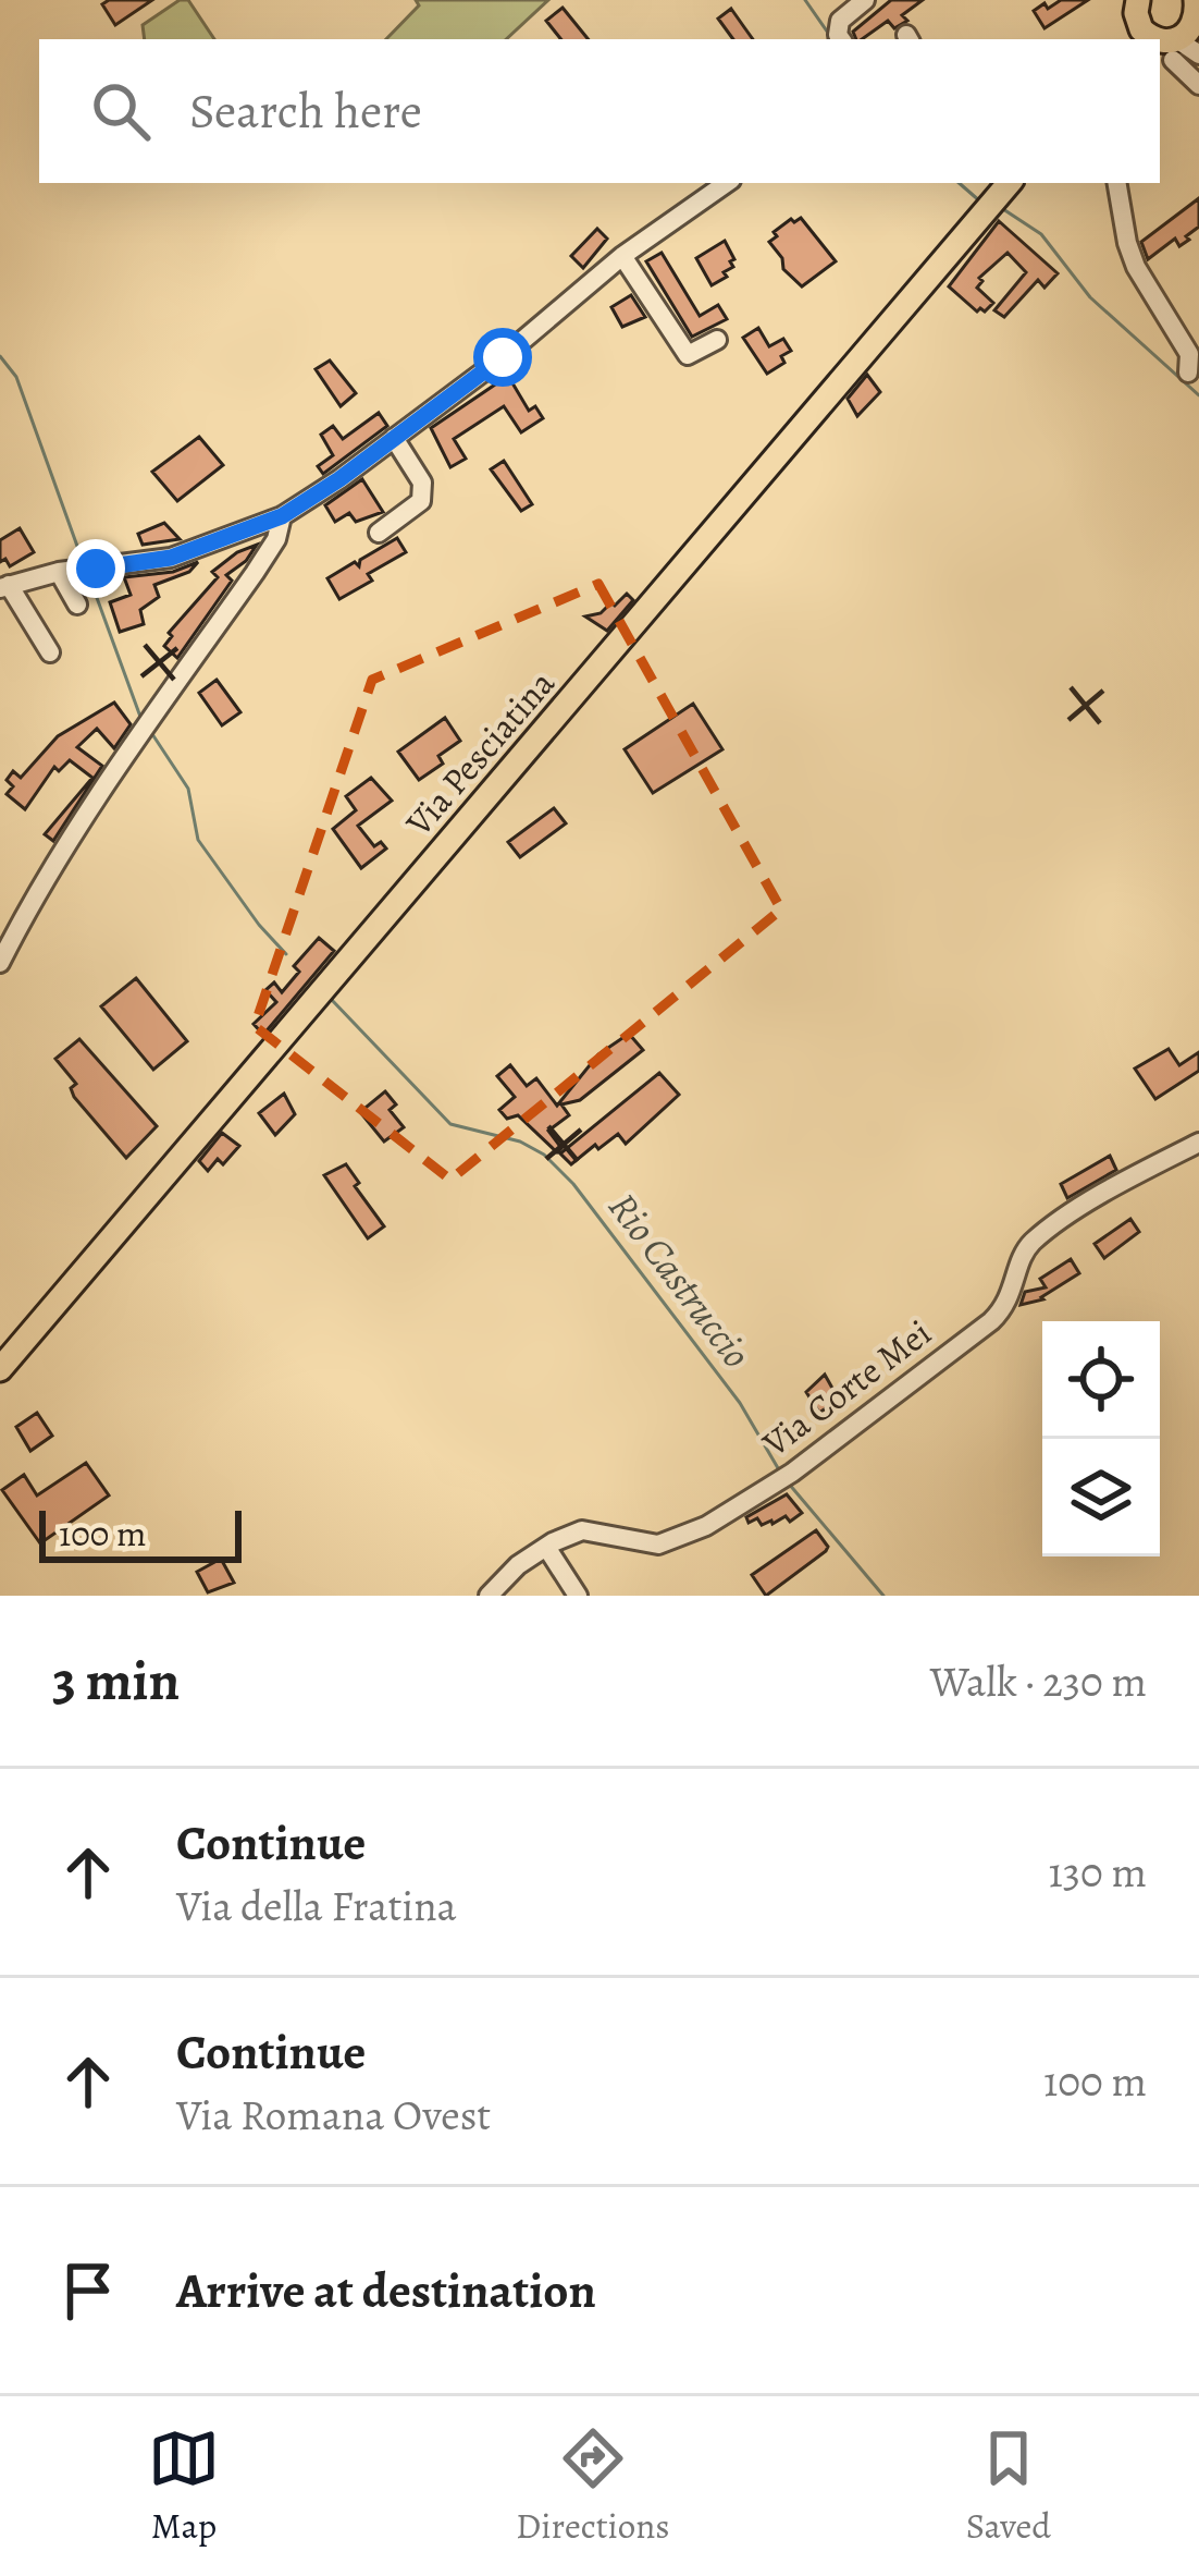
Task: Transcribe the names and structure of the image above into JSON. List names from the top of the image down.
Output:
{
  "streets": {
    "main road": ["Via Pesciatina"],
    "street": ["Via Corte Mei"]
  },
  "water": ["Rio Castruccio"],
  "scale_bar": "100 m",
  "page": {
    "search": "Search here",
    "scale": "100 m",
    "heading": ["3 min", "Walk · 230 m"],
    "list": [
      ["Continue", "Via della Fratina", "130 m"],
      ["Continue", "Via Romana Ovest", "100 m"],
      "Arrive at destination"
    ],
    "nav": ["Map", "Directions", "Saved"]
  }
}
